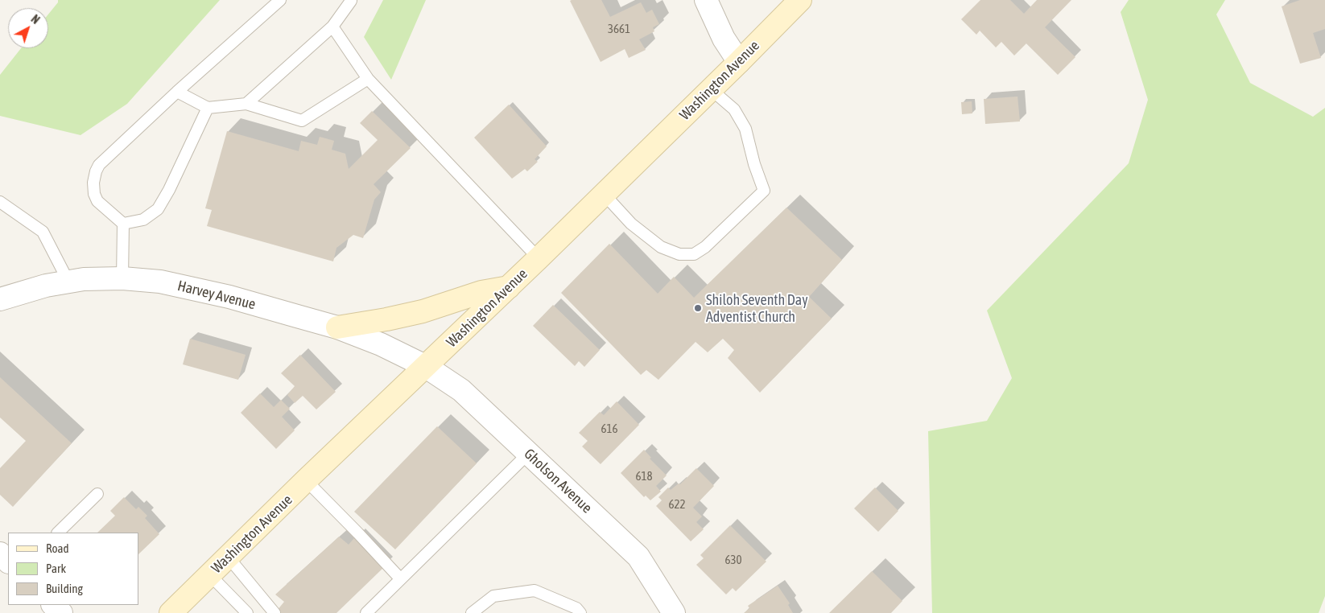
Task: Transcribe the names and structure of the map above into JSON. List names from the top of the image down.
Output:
{
  "streets": {
    "street": ["Washington Avenue", "Harvey Avenue", "Gholson Avenue"]
  },
  "crossings": [
    ["Washington Avenue", "Harvey Avenue"],
    ["Washington Avenue", "Gholson Avenue"],
    ["Harvey Avenue", "Gholson Avenue"]
  ],
  "places": ["Shiloh Seventh Day Adventist Church"],
  "house_numbers": [
    "3661",
    "616",
    "618",
    "622",
    "630"
  ],
  "legend": ["Road", "Park", "Building"],
  "north": "top right"
}
